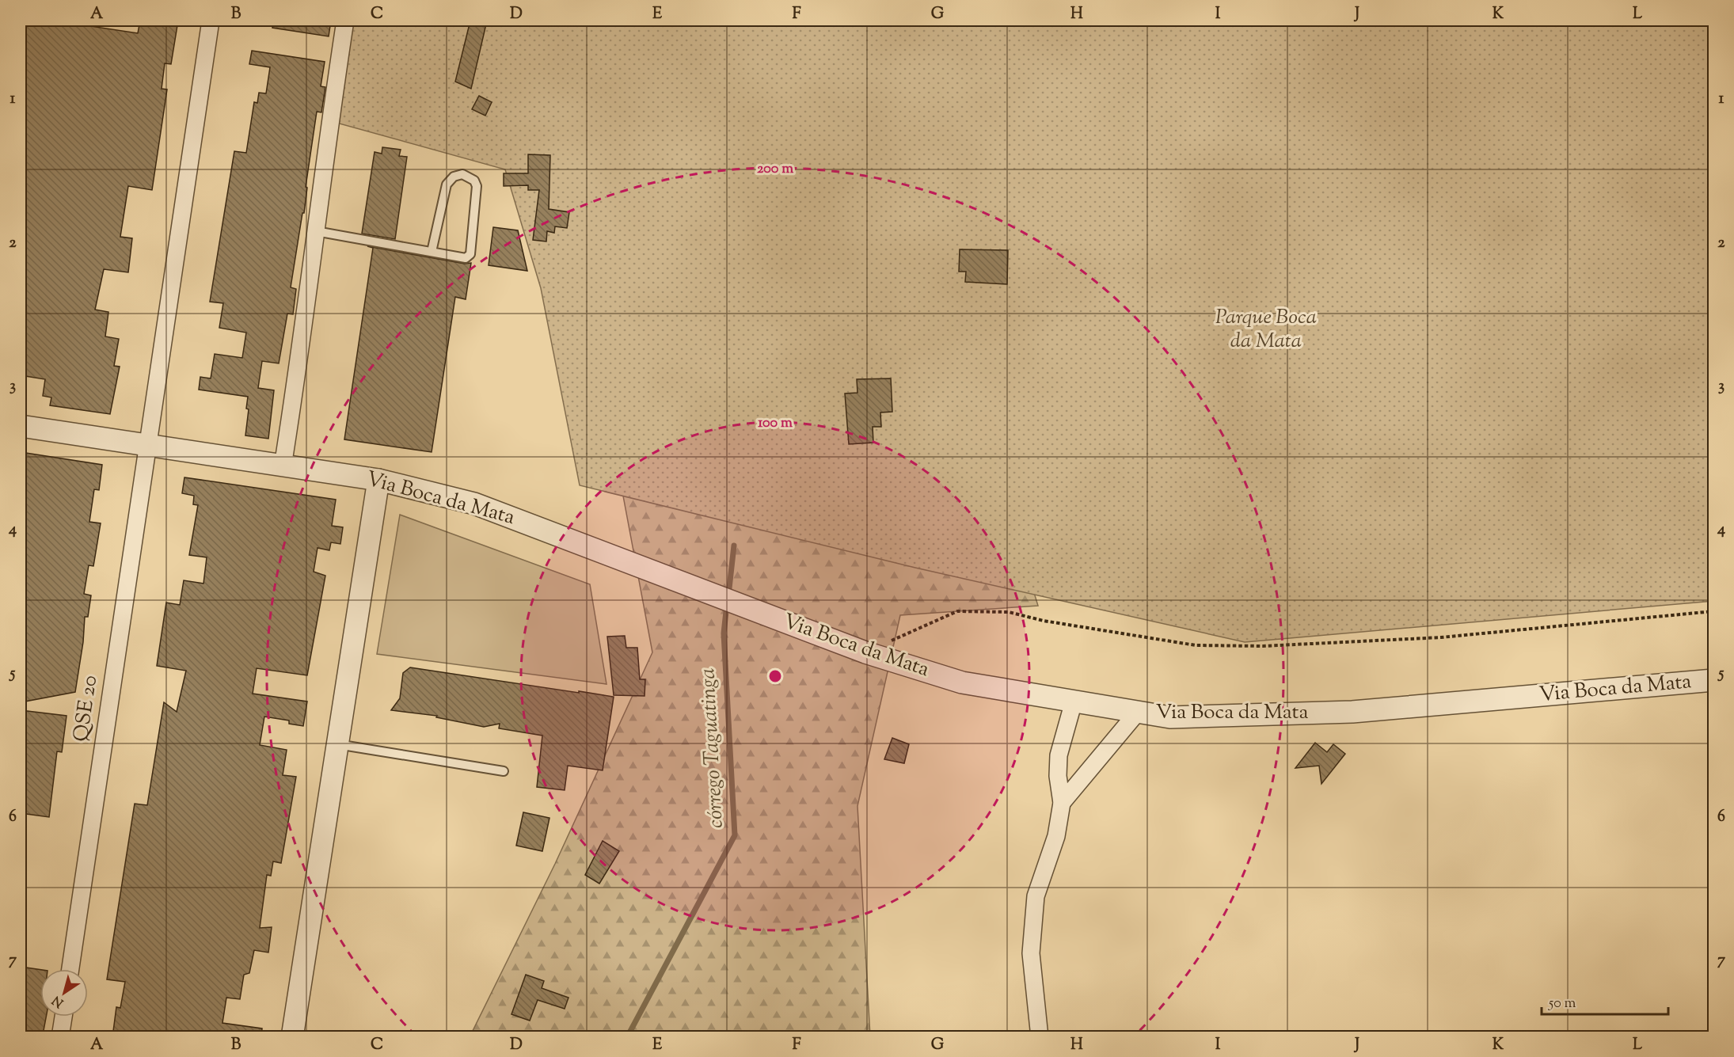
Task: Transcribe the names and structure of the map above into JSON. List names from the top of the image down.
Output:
{
  "streets": {
    "street": ["Via Boca da Mata", "QSE 20"]
  },
  "crossings": [
    ["Via Boca da Mata", "QSE 20"]
  ],
  "water": ["córrego Taguatinga"],
  "parks": ["Parque Boca da Mata"],
  "scale_bar": "50 m",
  "north": "bottom left",
  "grid": {
    "columns": [
      "A",
      "B",
      "C",
      "D",
      "E",
      "F",
      "G",
      "H",
      "I",
      "J",
      "K",
      "L"
    ],
    "rows": [
      "1",
      "2",
      "3",
      "4",
      "5",
      "6",
      "7"
    ]
  },
  "rings": ["200 m", "100 m"]
}
